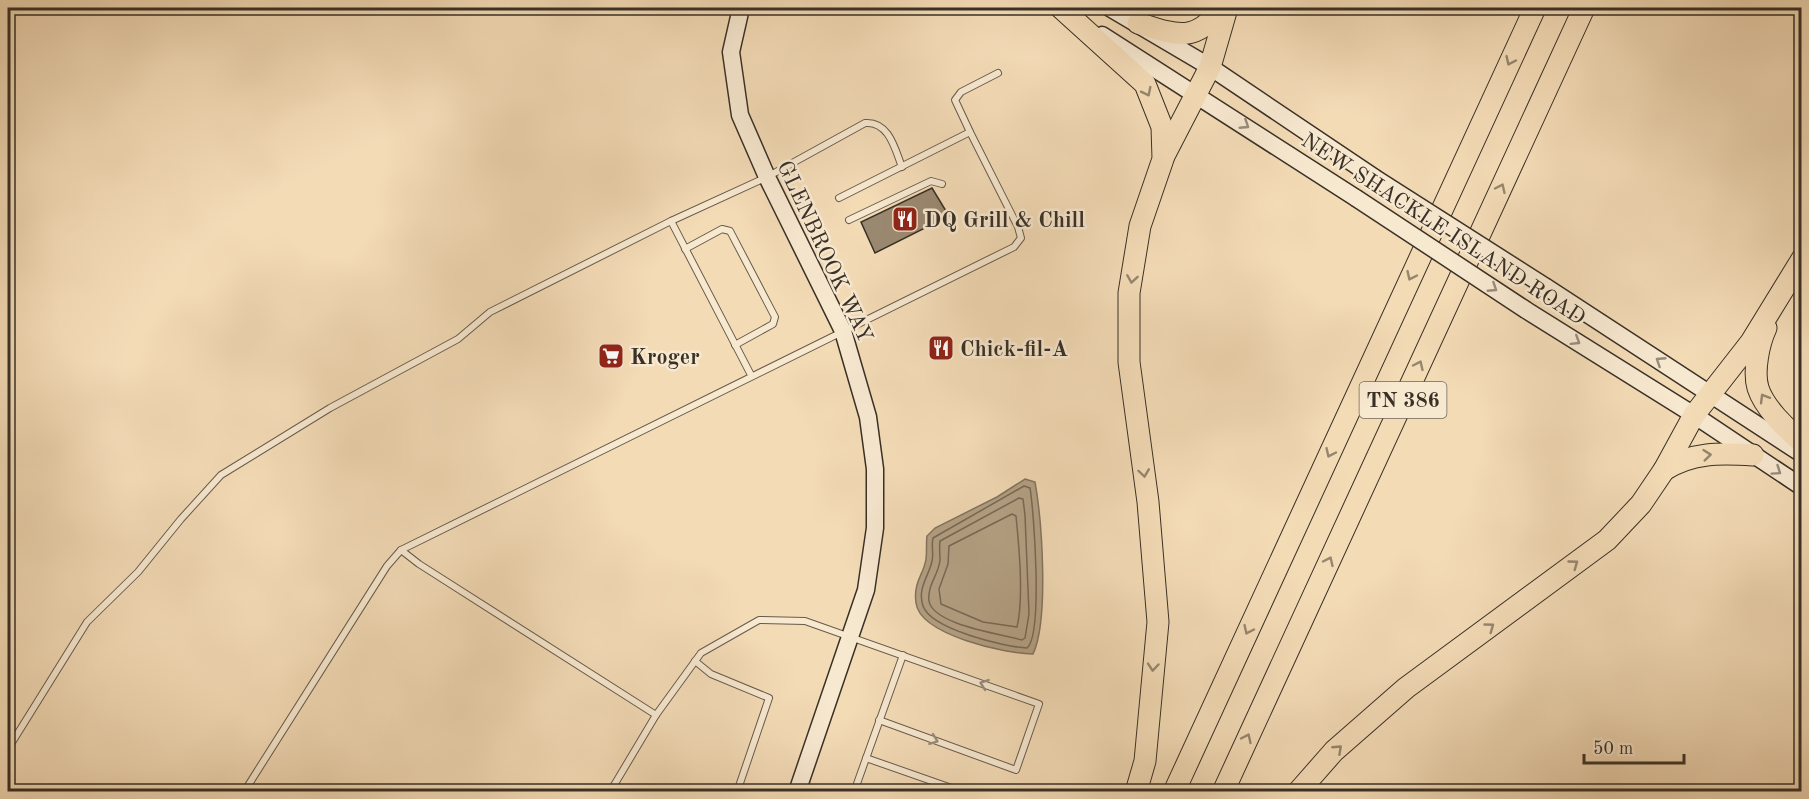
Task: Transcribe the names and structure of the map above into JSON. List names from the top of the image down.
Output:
{
  "streets": {
    "highway": ["TN 386"],
    "main road": ["NEW SHACKLE ISLAND ROAD", "GLENBROOK WAY"]
  },
  "places": {
    "restaurant": ["DQ Grill & Chill", "Chick-fil-A"],
    "supermarket": ["Kroger"]
  },
  "scale_bar": "50 m"
}
